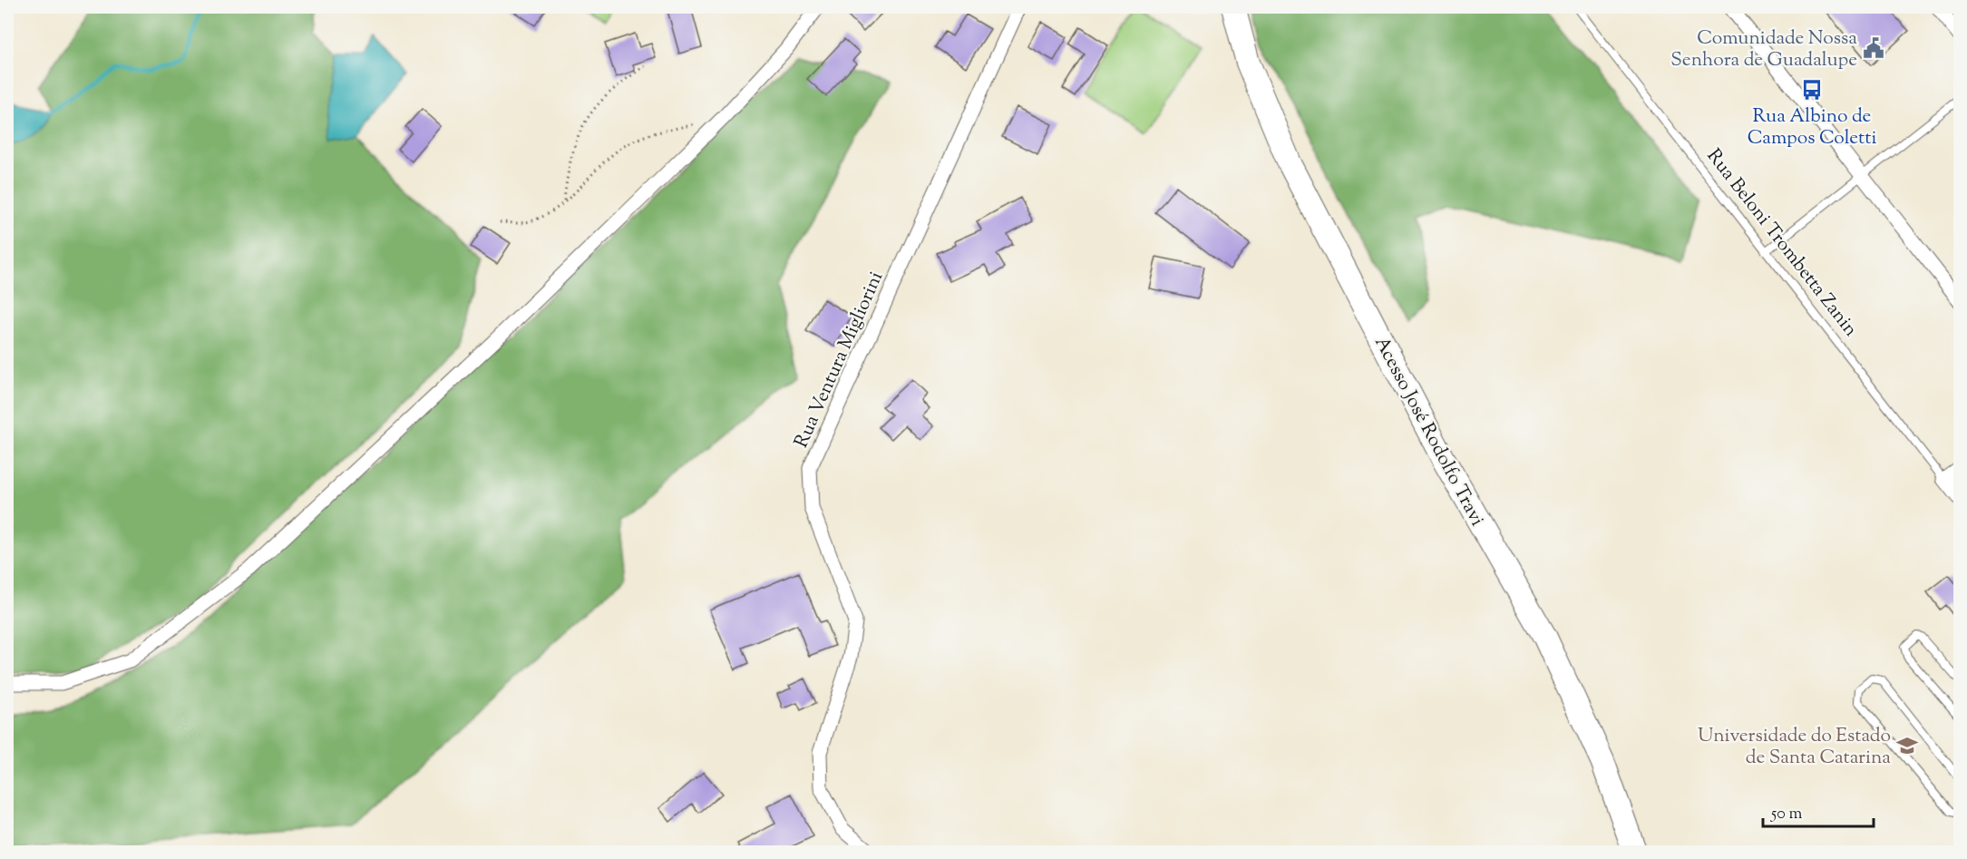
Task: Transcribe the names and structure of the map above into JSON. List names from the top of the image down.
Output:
{
  "streets": {
    "highway": ["Acesso José Rodolfo Travi"],
    "street": ["Rua Beloni Trombetta Zanin", "Rua Ventura Migliorini"]
  },
  "places": {
    "public building": ["Comunidade Nossa Senhora de Guadalupe"],
    "bus stop": ["Rua Albino de Campos Coletti"],
    "school or university": ["Universidade do Estado de Santa Catarina"]
  },
  "scale_bar": "50 m"
}
